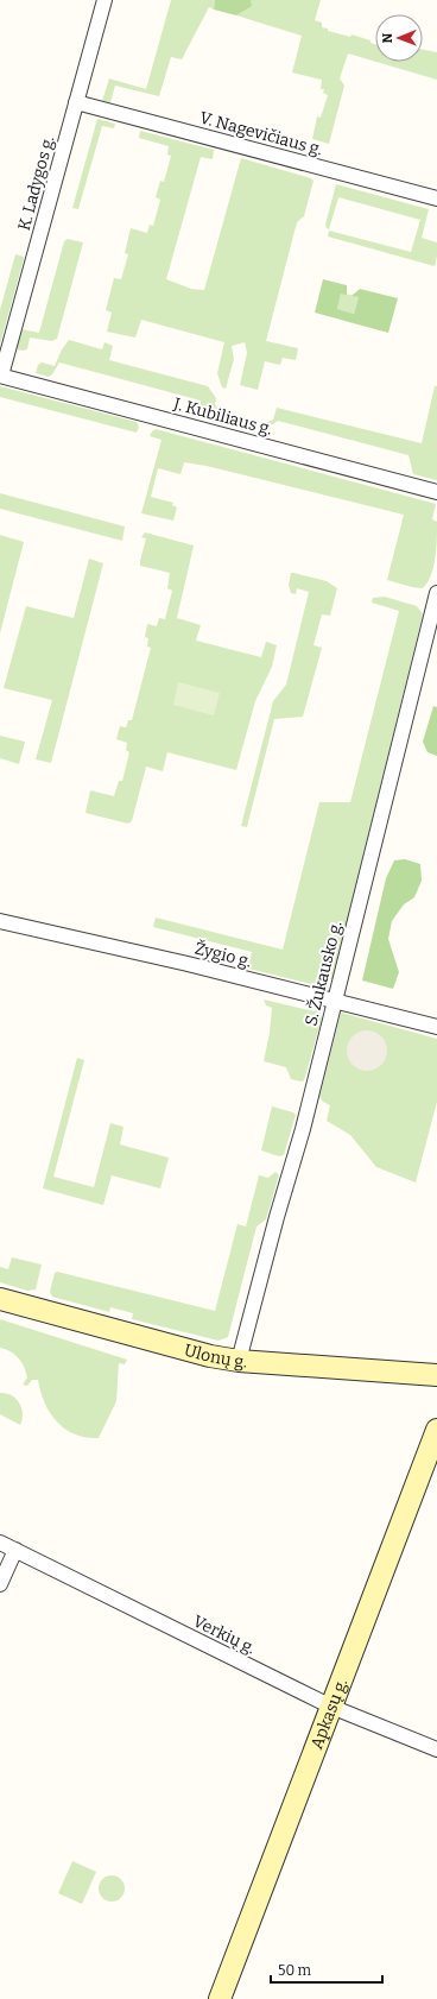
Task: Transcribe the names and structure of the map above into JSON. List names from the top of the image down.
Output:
{
  "streets": {
    "main road": ["Ulonų g.", "Apkasų g."],
    "street": [
      "V. Nagevičiaus g.",
      "K. Ladygos g.",
      "J. Kubiliaus g.",
      "Žygio g.",
      "S. Žukausko g.",
      "Verkių g."
    ]
  },
  "crossings": [
    ["V. Nagevičiaus g.", "K. Ladygos g."],
    ["K. Ladygos g.", "J. Kubiliaus g."],
    ["Žygio g.", "S. Žukausko g."],
    ["S. Žukausko g.", "Ulonų g."],
    ["Verkių g.", "Apkasų g."]
  ],
  "scale_bar": "50 m",
  "north": "left"
}
